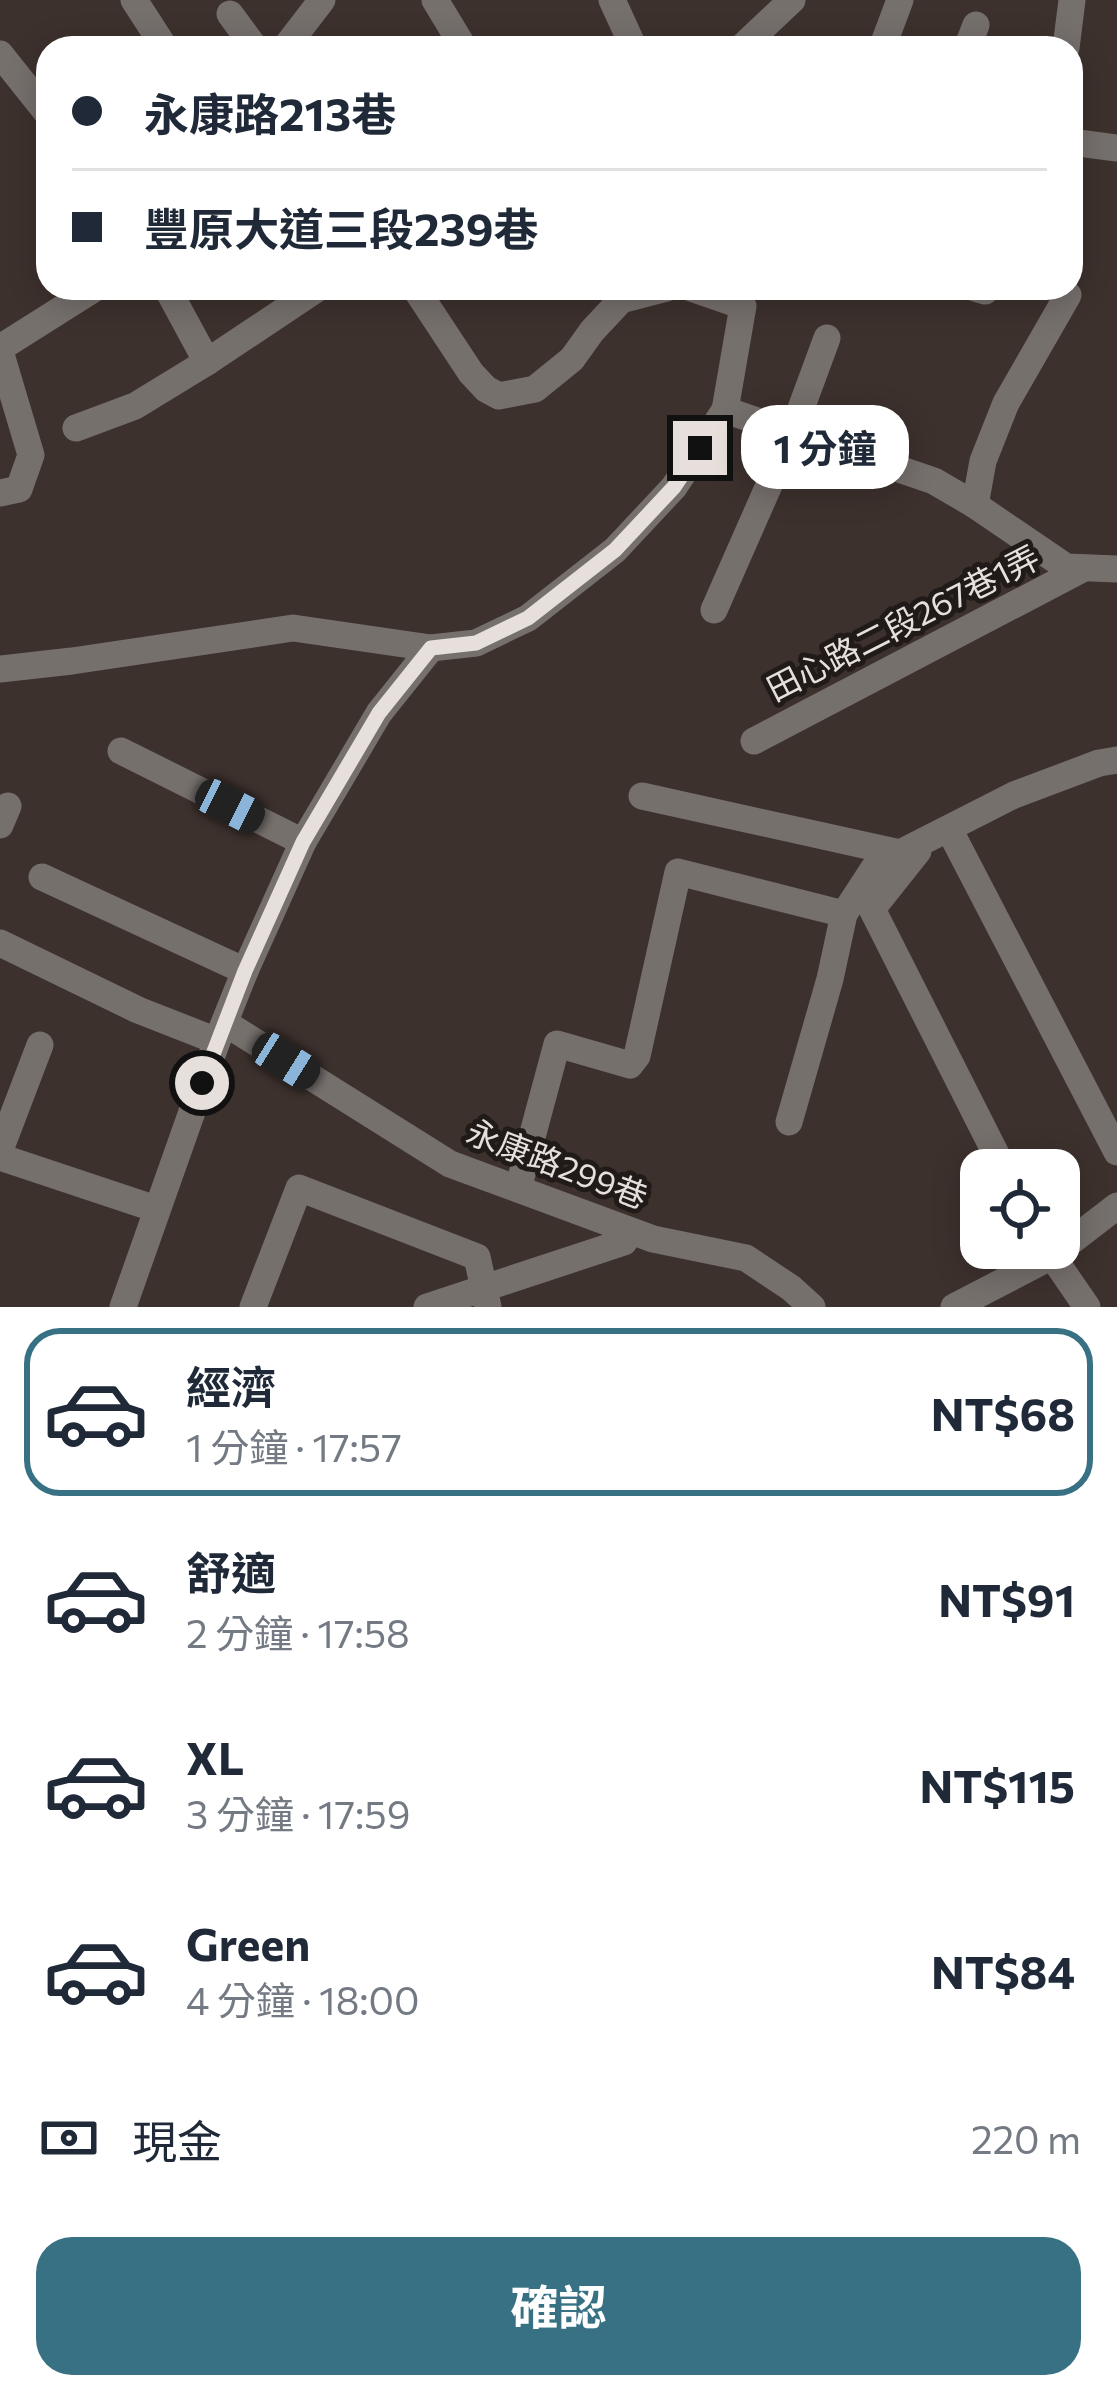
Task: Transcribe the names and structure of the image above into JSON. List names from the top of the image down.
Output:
{
  "streets": {
    "street": ["田心路二段267巷1弄", "永康路299巷"]
  },
  "page": {
    "banner": ["永康路213巷", "豐原大道三段239巷"],
    "bubble": "1 分鐘",
    "list": [
      {
        "name": "經濟",
        "note": "1 分鐘 · 17:57",
        "value": "NT$68"
      },
      {
        "name": "舒適",
        "note": "2 分鐘 · 17:58",
        "value": "NT$91"
      },
      {
        "name": "XL",
        "note": "3 分鐘 · 17:59",
        "value": "NT$115"
      },
      {
        "name": "Green",
        "note": "4 分鐘 · 18:00",
        "value": "NT$84"
      }
    ],
    "pay": ["現金", "220 m"],
    "buttons": "確認"
  }
}
